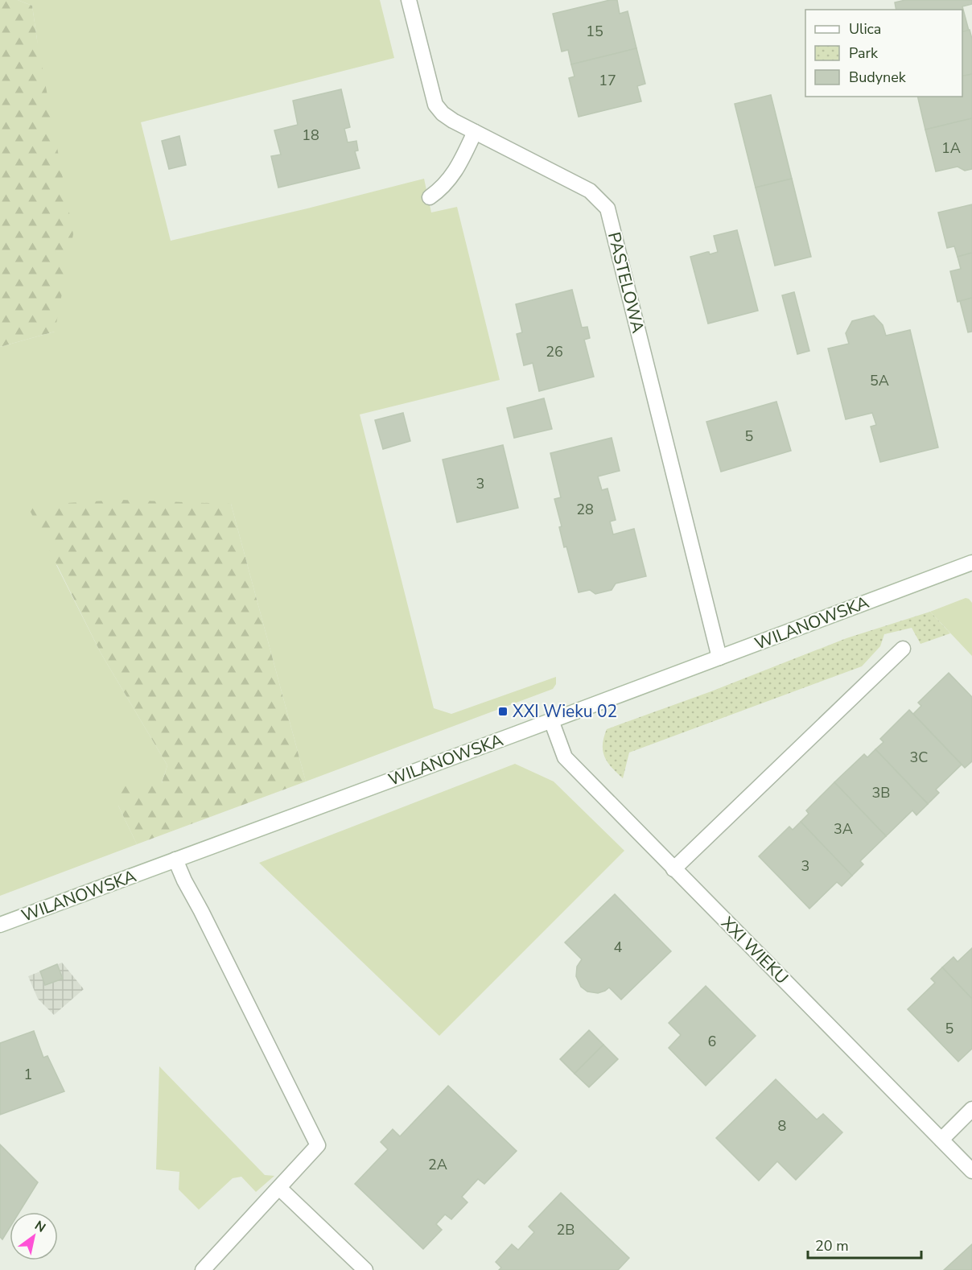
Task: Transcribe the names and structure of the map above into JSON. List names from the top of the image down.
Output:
{
  "streets": {
    "street": ["PASTELOWA", "WILANOWSKA", "XXI WIEKU"]
  },
  "crossings": [
    ["PASTELOWA", "WILANOWSKA"],
    ["WILANOWSKA", "XXI WIEKU"]
  ],
  "places": {
    "transit": ["XXI Wieku 02"]
  },
  "house_numbers": [
    "15",
    "17",
    "18",
    "1A",
    "26",
    "5A",
    "5",
    "3",
    "28",
    "3C",
    "3B",
    "3A",
    "3",
    "4",
    "5",
    "6",
    "1",
    "8",
    "2A",
    "2B"
  ],
  "legend": ["Ulica", "Park", "Budynek"],
  "scale_bar": "20 m",
  "north": "top right"
}
